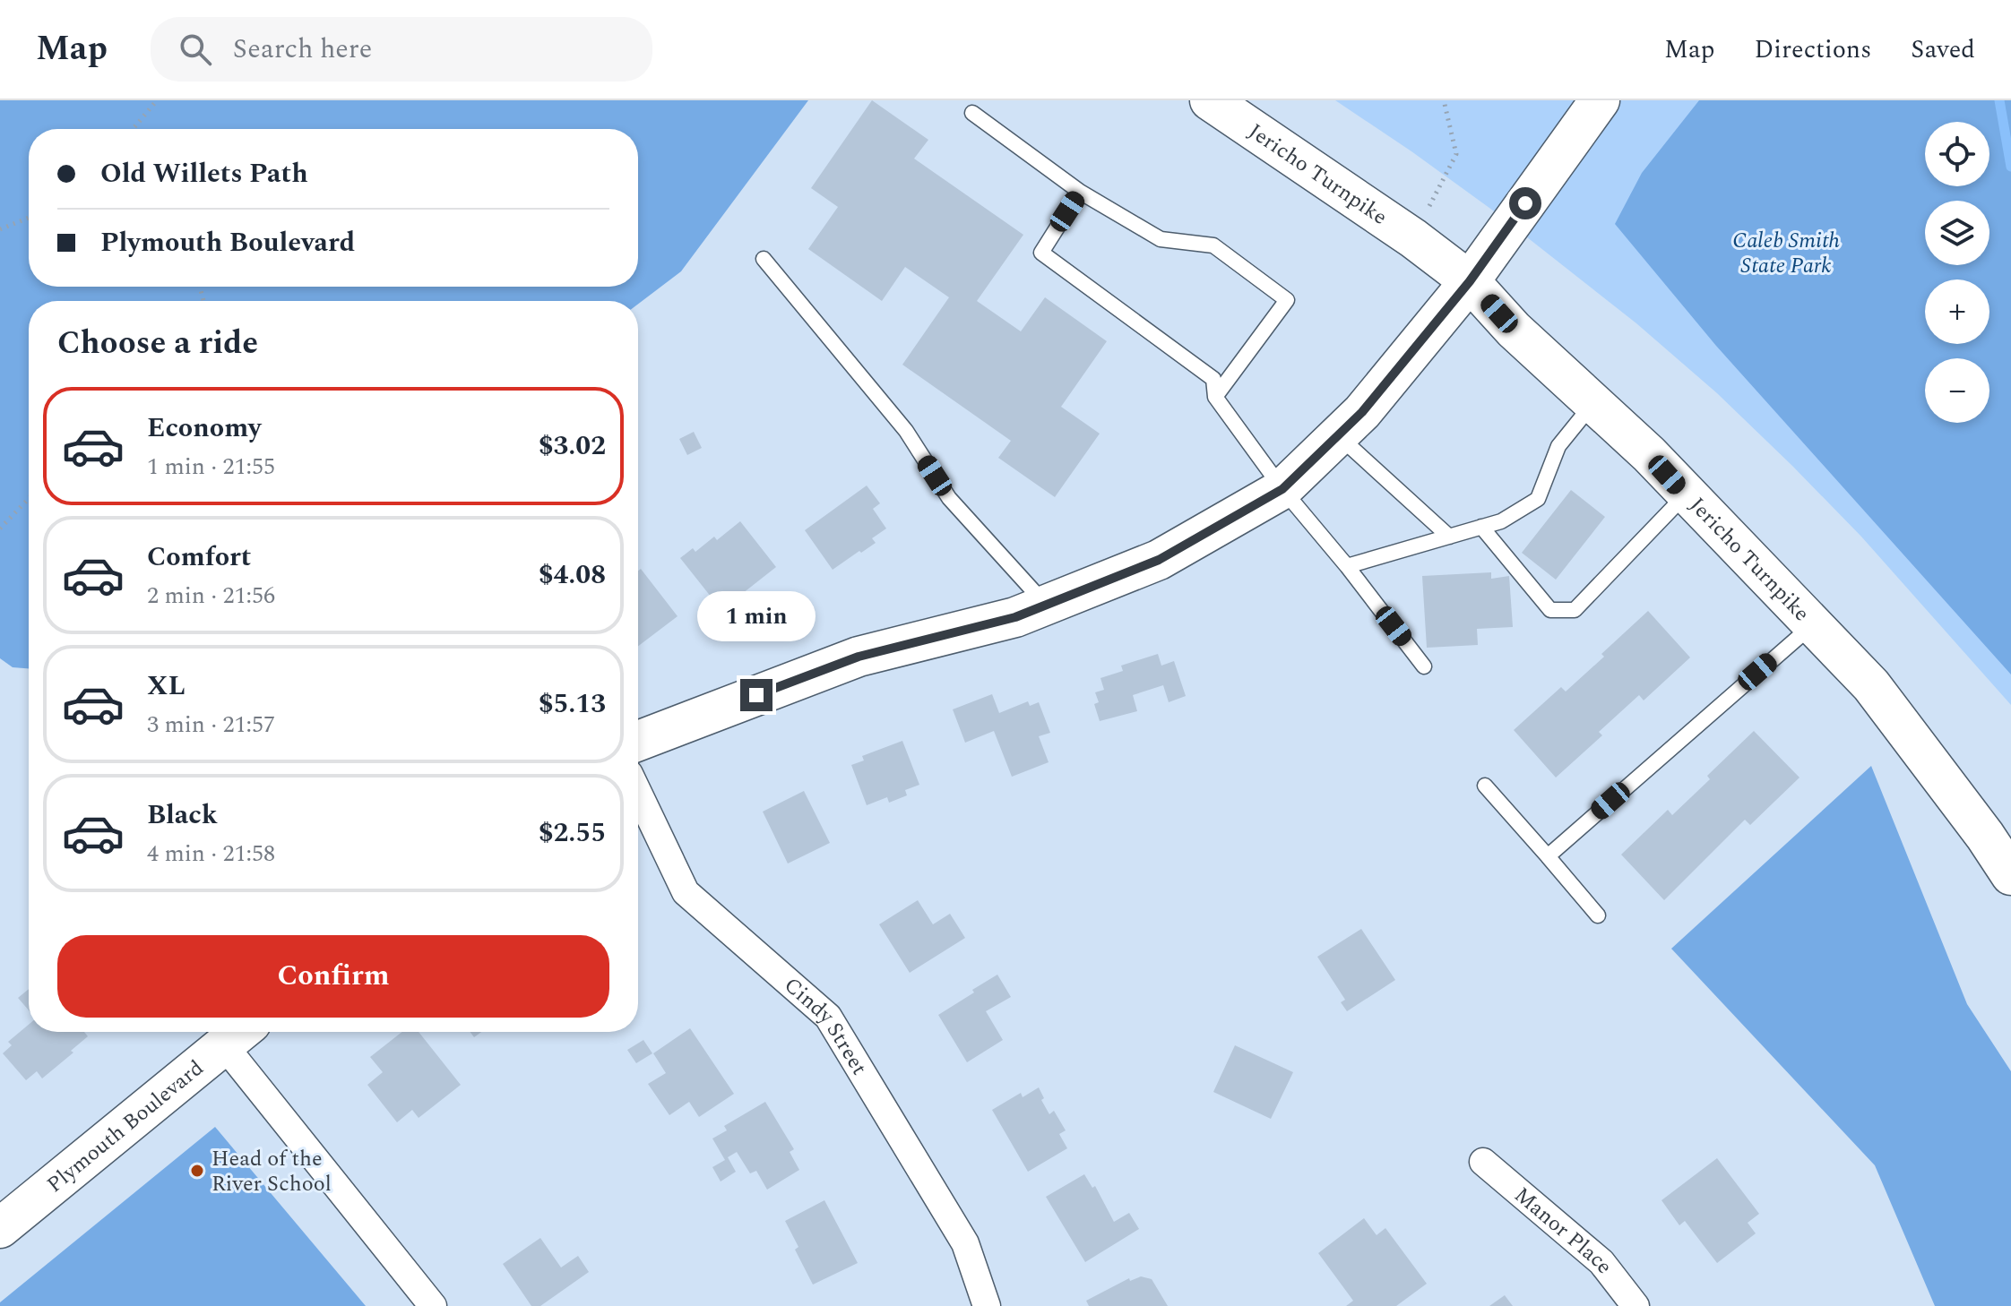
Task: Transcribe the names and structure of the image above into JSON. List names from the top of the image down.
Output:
{
  "streets": {
    "main road": ["Jericho Turnpike", "Plymouth Boulevard"],
    "street": ["Cindy Street", "Manor Place"]
  },
  "parks": ["Caleb Smith State Park"],
  "places": ["Head of the River School"],
  "page": {
    "header": "Map",
    "search": "Search here",
    "nav": ["Map", "Directions", "Saved"],
    "map_buttons": ["+", "−"],
    "banner": ["Old Willets Path", "Plymouth Boulevard"],
    "heading": "Choose a ride",
    "list": [
      {
        "name": "Economy",
        "note": "1 min · 21:55",
        "value": "$3.02"
      },
      {
        "name": "Comfort",
        "note": "2 min · 21:56",
        "value": "$4.08"
      },
      {
        "name": "XL",
        "note": "3 min · 21:57",
        "value": "$5.13"
      },
      {
        "name": "Black",
        "note": "4 min · 21:58",
        "value": "$2.55"
      }
    ],
    "bubble": "1 min",
    "buttons": "Confirm"
  }
}
